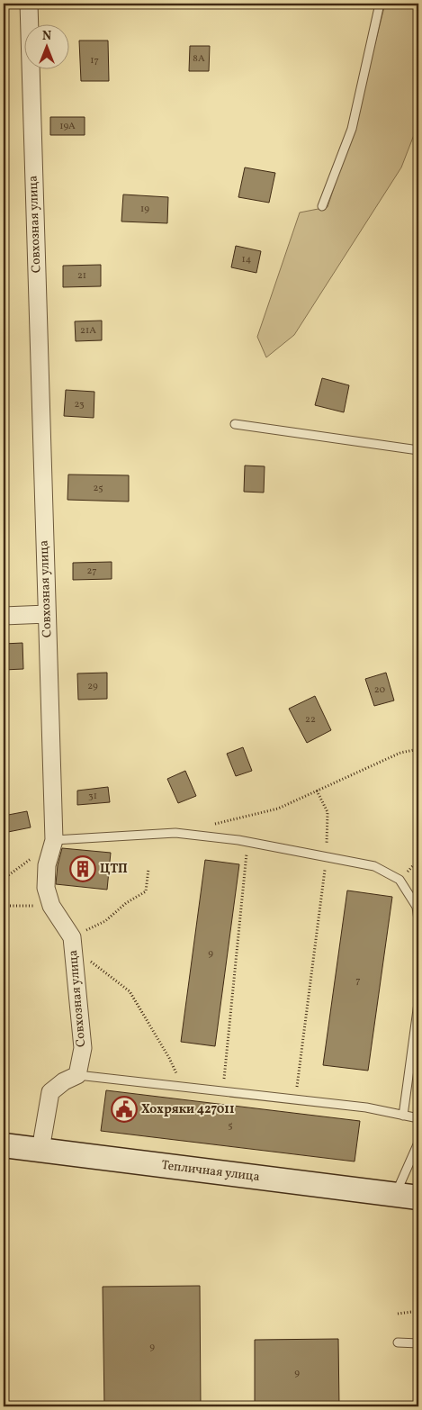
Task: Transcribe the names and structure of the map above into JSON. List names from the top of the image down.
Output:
{
  "streets": {
    "street": ["Совхозная улица", "Тепличная улица"]
  },
  "places": {
    "building": ["ЦТП"],
    "public building": ["Хохряки 427011"]
  },
  "house_numbers": [
    "8А",
    "17",
    "19А",
    "19",
    "14",
    "21",
    "21А",
    "23",
    "25",
    "27",
    "29",
    "20",
    "22",
    "31",
    "9",
    "7",
    "5",
    "9",
    "9"
  ],
  "north": "top"
}
